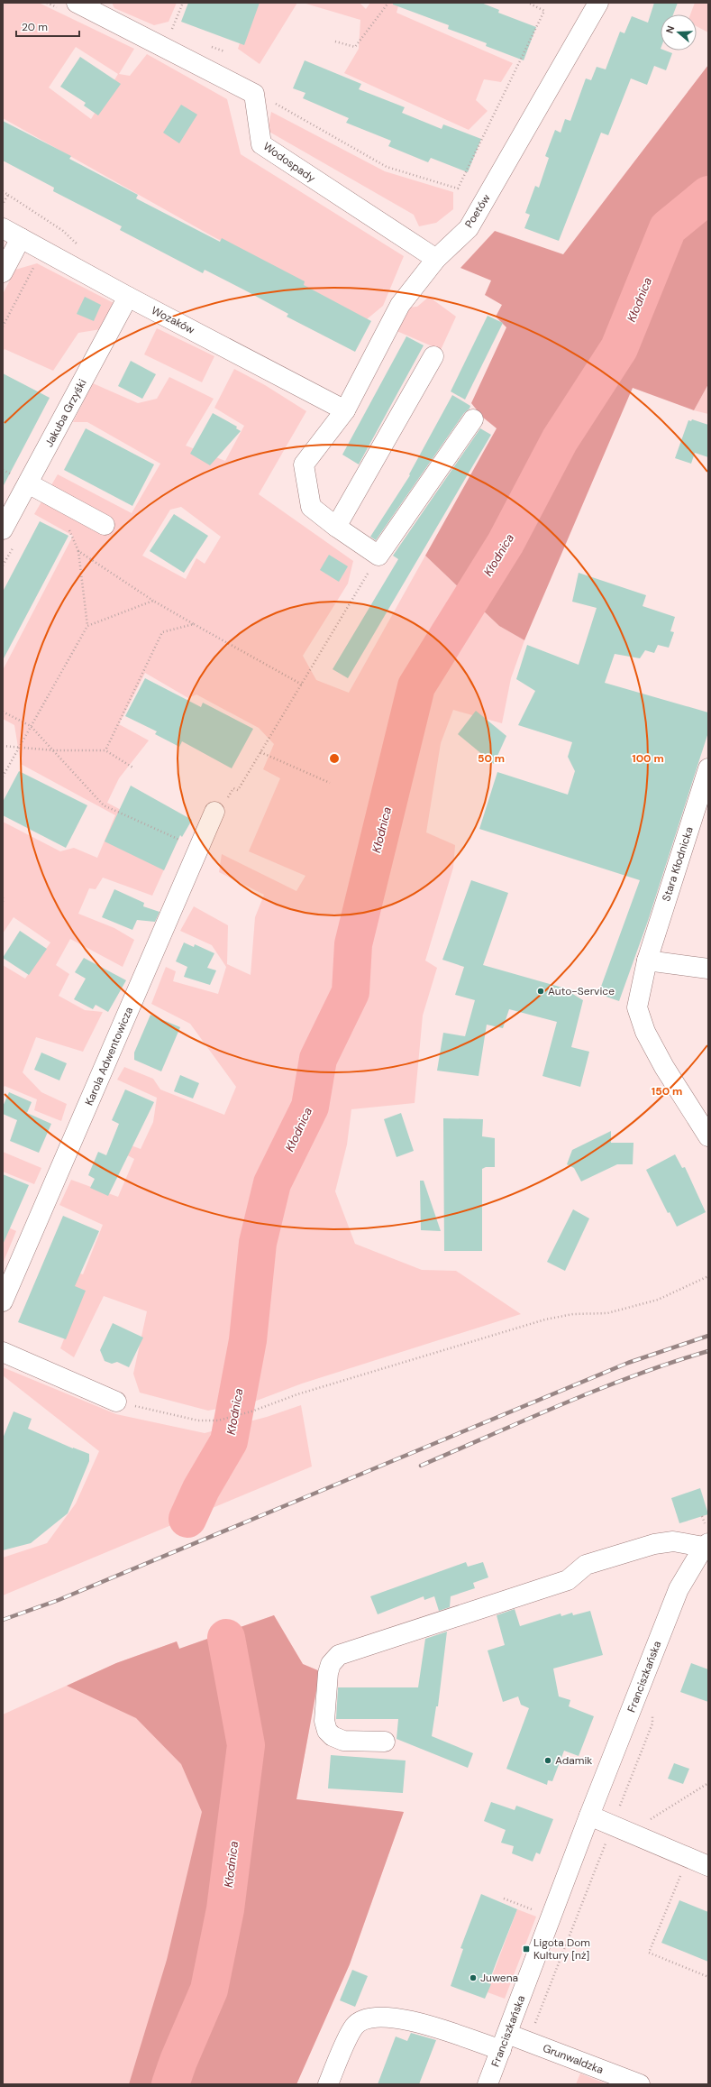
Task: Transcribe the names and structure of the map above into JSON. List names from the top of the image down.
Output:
{
  "streets": {
    "street": [
      "Wodospady",
      "Poetów",
      "Wozaków",
      "Jakuba Grzyśki",
      "Stara Kłodnicka",
      "Karola Adwentowicza",
      "Franciszkańska",
      "Grunwaldzka"
    ]
  },
  "crossings": [
    ["Wodospady", "Poetów"],
    ["Poetów", "Wozaków"],
    ["Wozaków", "Jakuba Grzyśki"],
    ["Franciszkańska", "Grunwaldzka"]
  ],
  "water": ["Kłodnica"],
  "places": {
    "other": ["Auto-Service", "Adamik", "Juwena"],
    "transit": ["Ligota Dom Kultury [nż]"]
  },
  "scale_bar": "20 m",
  "north": "left",
  "rings": ["50 m", "100 m", "150 m"]
}
